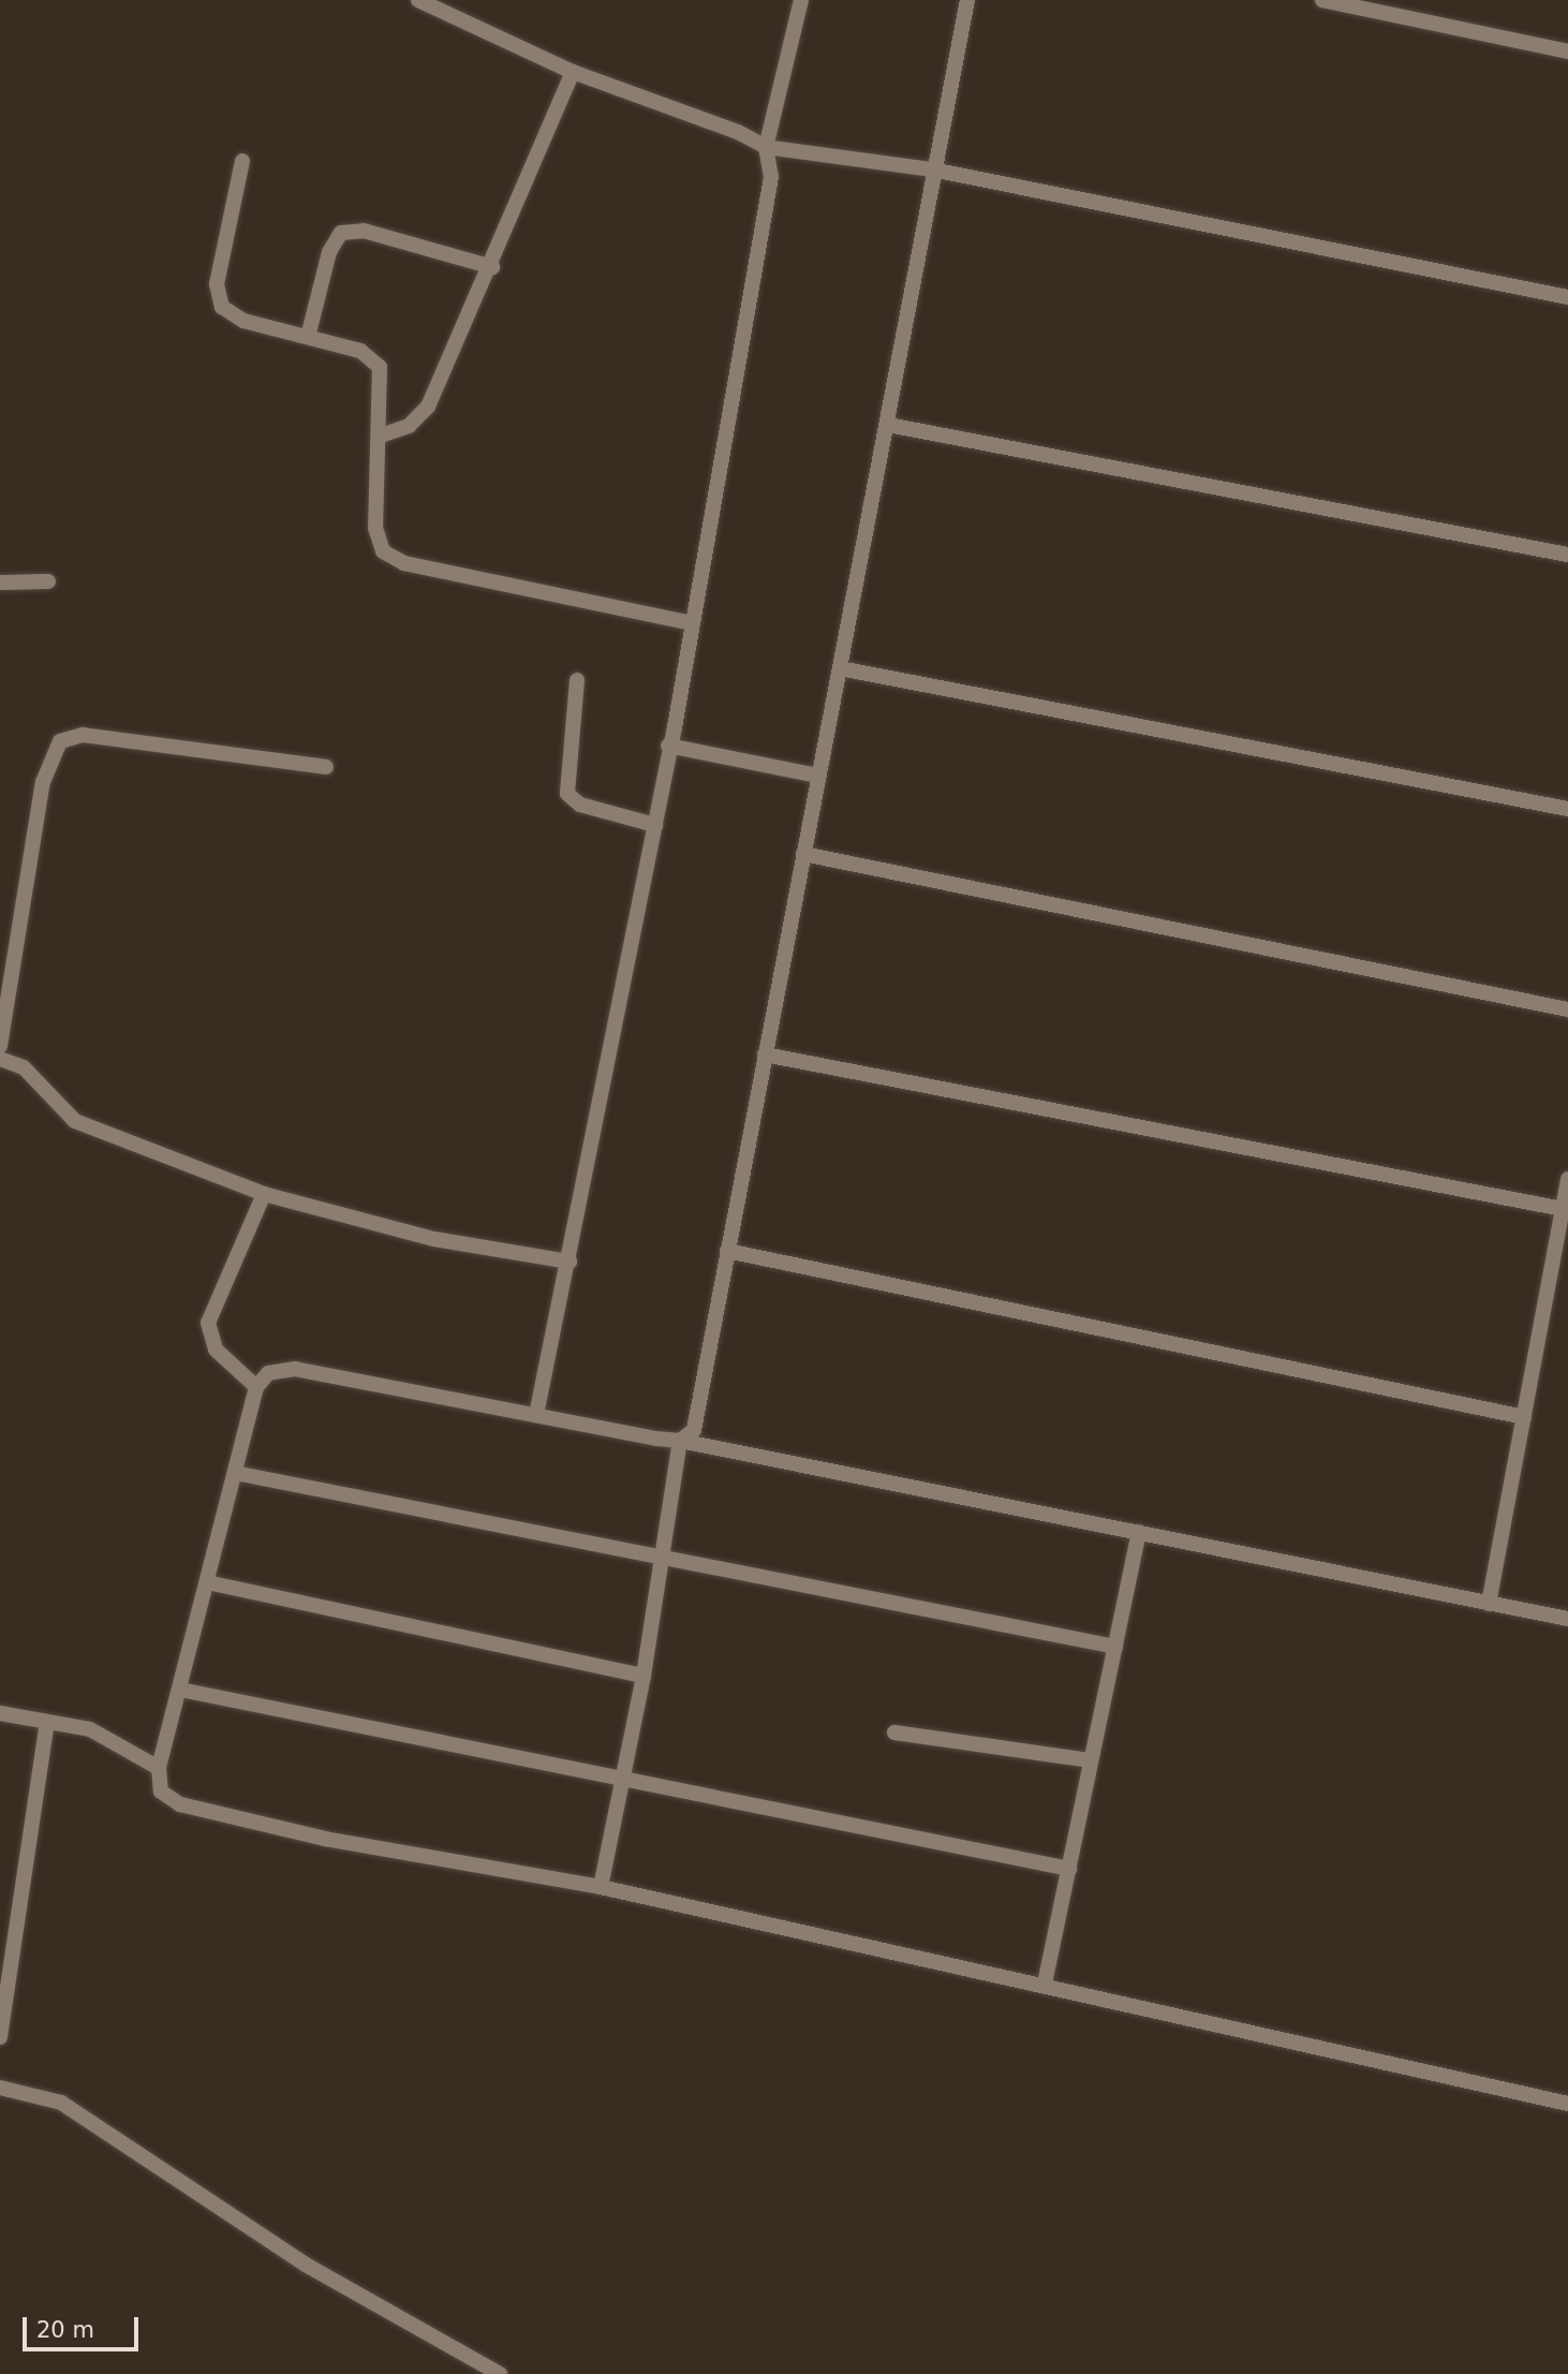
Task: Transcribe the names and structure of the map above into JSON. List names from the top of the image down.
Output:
{
  "scale_bar": "20 m"
}
